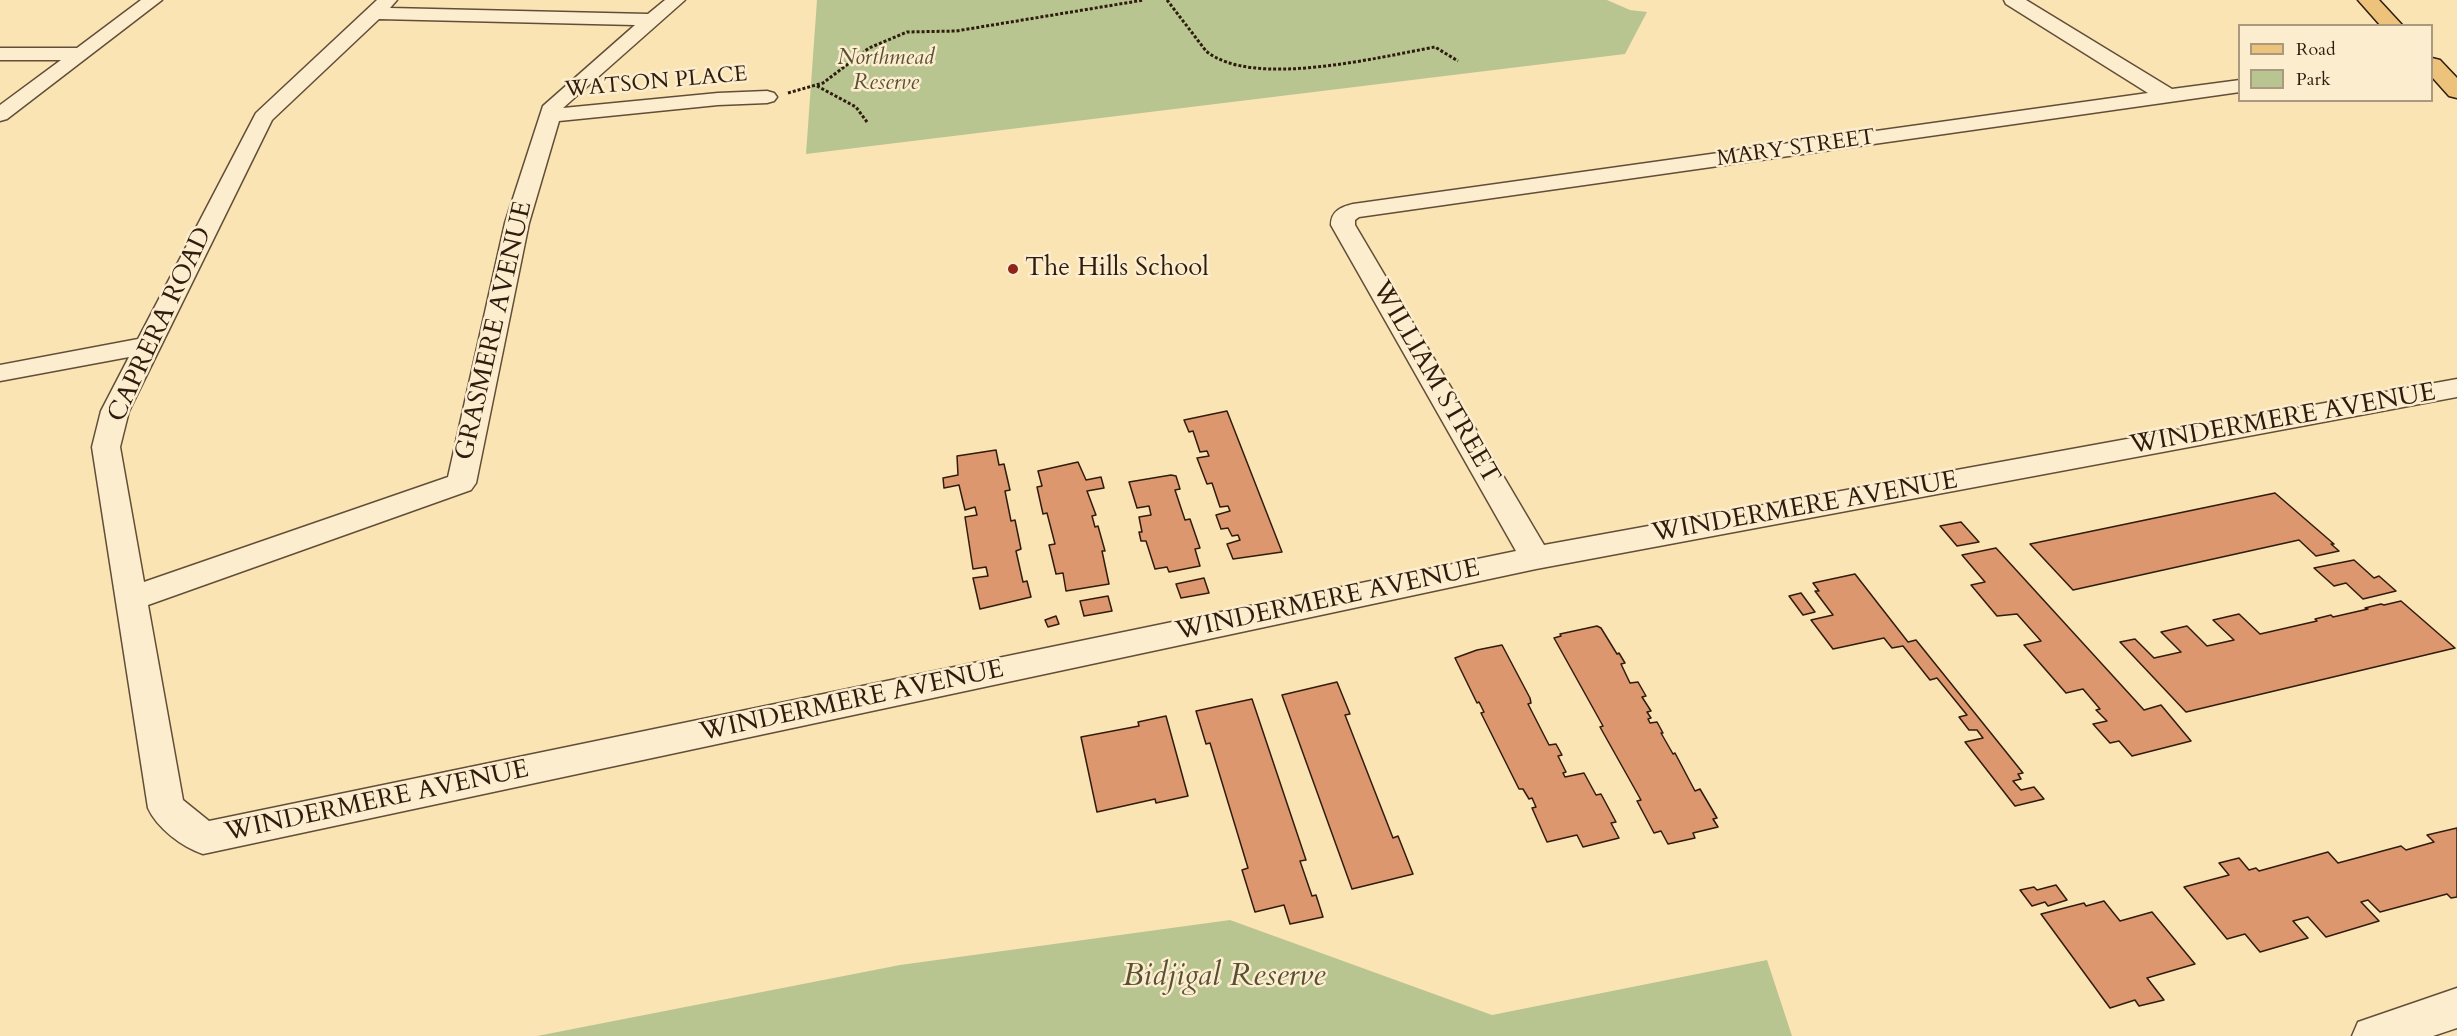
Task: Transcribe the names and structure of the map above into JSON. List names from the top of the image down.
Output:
{
  "streets": {
    "street": [
      "WATSON PLACE",
      "MARY STREET",
      "CAPRERA ROAD",
      "GRASMERE AVENUE",
      "WILLIAM STREET",
      "WINDERMERE AVENUE"
    ]
  },
  "crossings": [
    ["WATSON PLACE", "GRASMERE AVENUE"],
    ["MARY STREET", "WILLIAM STREET"],
    ["CAPRERA ROAD", "GRASMERE AVENUE"],
    ["CAPRERA ROAD", "WINDERMERE AVENUE"],
    ["WILLIAM STREET", "WINDERMERE AVENUE"]
  ],
  "parks": ["Northmead Reserve", "Bidjigal Reserve"],
  "places": ["The Hills School"],
  "legend": ["Road", "Park"]
}
